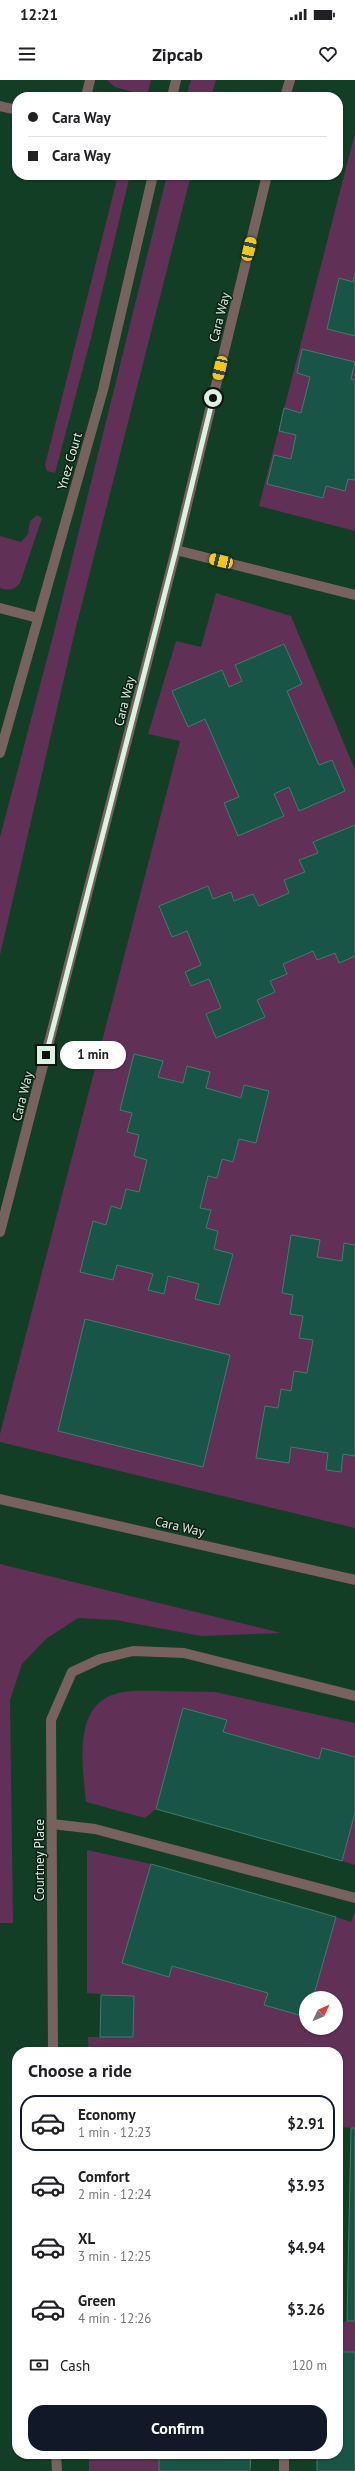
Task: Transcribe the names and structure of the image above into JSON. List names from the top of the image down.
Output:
{
  "streets": {
    "street": ["Cara Way", "Ynez Court", "Courtney Place"]
  },
  "north": "top right",
  "page": {
    "status": "12:21",
    "header": "Zipcab",
    "banner": ["Cara Way", "Cara Way"],
    "bubble": "1 min",
    "heading": "Choose a ride",
    "list": [
      {
        "name": "Economy",
        "note": "1 min · 12:23",
        "value": "$2.91"
      },
      {
        "name": "Comfort",
        "note": "2 min · 12:24",
        "value": "$3.93"
      },
      {
        "name": "XL",
        "note": "3 min · 12:25",
        "value": "$4.94"
      },
      {
        "name": "Green",
        "note": "4 min · 12:26",
        "value": "$3.26"
      }
    ],
    "pay": ["Cash", "120 m"],
    "buttons": "Confirm"
  }
}
